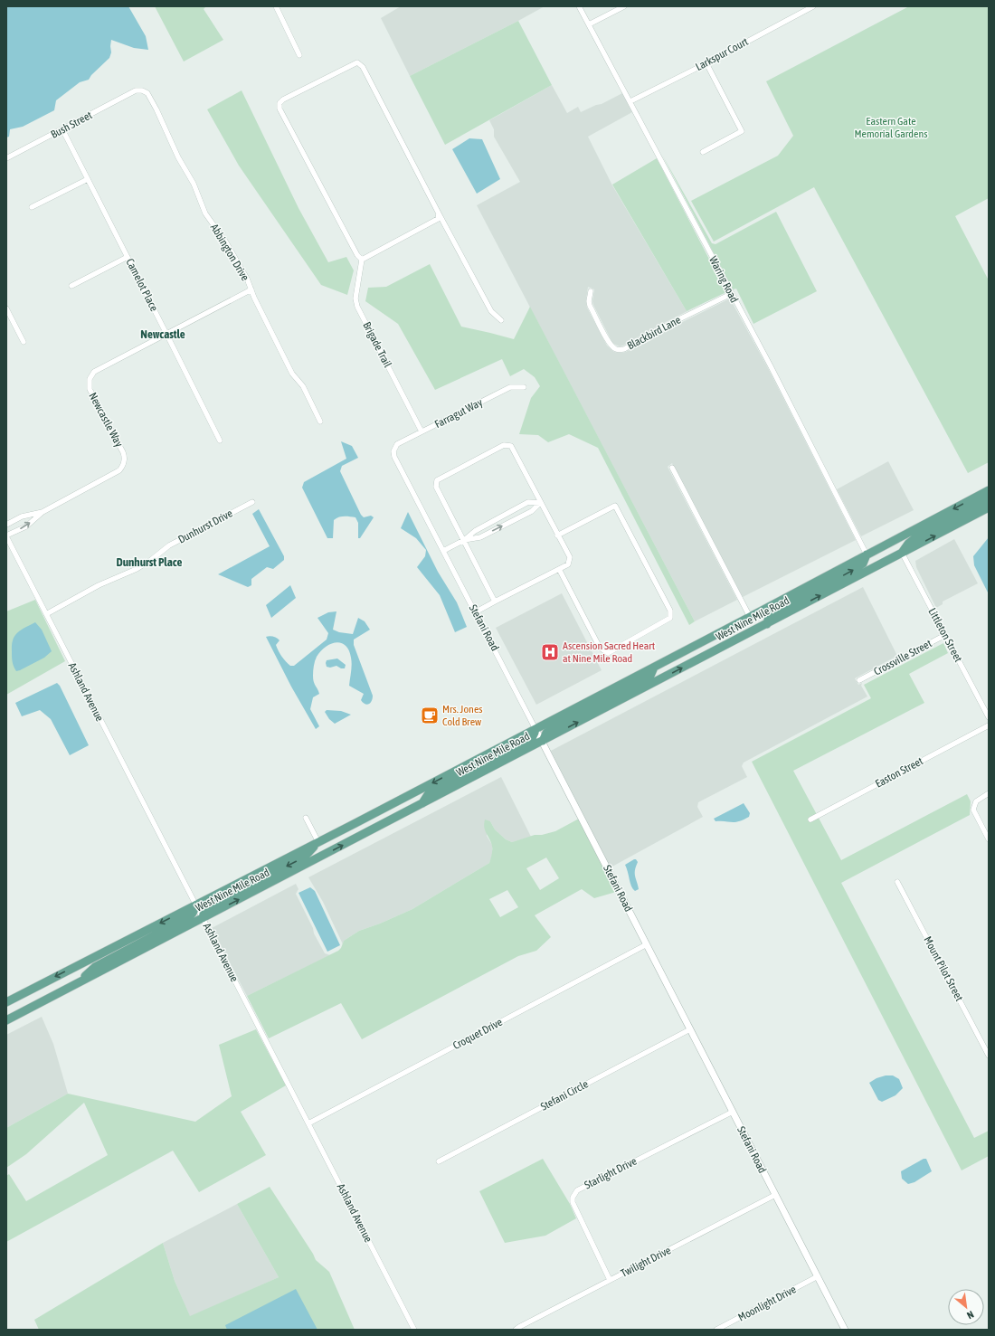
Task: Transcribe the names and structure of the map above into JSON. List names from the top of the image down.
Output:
{
  "streets": {
    "main road": ["West Nine Mile Road"],
    "street": [
      "Larkspur Court",
      "Bush Street",
      "Abbington Drive",
      "Waring Road",
      "Camelot Place",
      "Blackbird Lane",
      "Brigade Trail",
      "Farragut Way",
      "Newcastle Way",
      "Dunhurst Drive",
      "Stefani Road",
      "Littleton Street",
      "Crossville Street",
      "Ashland Avenue",
      "Easton Street",
      "Mount Pilot Street",
      "Croquet Drive",
      "Stefani Circle",
      "Starlight Drive",
      "Twilight Drive",
      "Moonlight Drive"
    ]
  },
  "crossings": [
    ["Larkspur Court", "Waring Road"],
    ["Bush Street", "Abbington Drive"],
    ["Bush Street", "Camelot Place"],
    ["Abbington Drive", "Newcastle Way"],
    ["Waring Road", "Blackbird Lane"],
    ["Waring Road", "West Nine Mile Road"],
    ["Camelot Place", "Newcastle Way"],
    ["Brigade Trail", "Farragut Way"],
    ["Farragut Way", "Stefani Road"],
    ["Newcastle Way", "Ashland Avenue"],
    ["Dunhurst Drive", "Ashland Avenue"],
    ["West Nine Mile Road", "Stefani Road"],
    ["West Nine Mile Road", "Littleton Street"],
    ["West Nine Mile Road", "Ashland Avenue"],
    ["Stefani Road", "Croquet Drive"],
    ["Stefani Road", "Stefani Circle"],
    ["Stefani Road", "Starlight Drive"],
    ["Stefani Road", "Twilight Drive"],
    ["Stefani Road", "Moonlight Drive"],
    ["Littleton Street", "Crossville Street"],
    ["Ashland Avenue", "Croquet Drive"],
    ["Starlight Drive", "Twilight Drive"]
  ],
  "districts": ["Newcastle", "Dunhurst Place"],
  "parks": ["Eastern Gate Memorial Gardens"],
  "places": {
    "hospital": ["Ascension Sacred Heart at Nine Mile Road"],
    "cafe": ["Mrs. Jones Cold Brew"]
  },
  "north": "bottom right"
}
